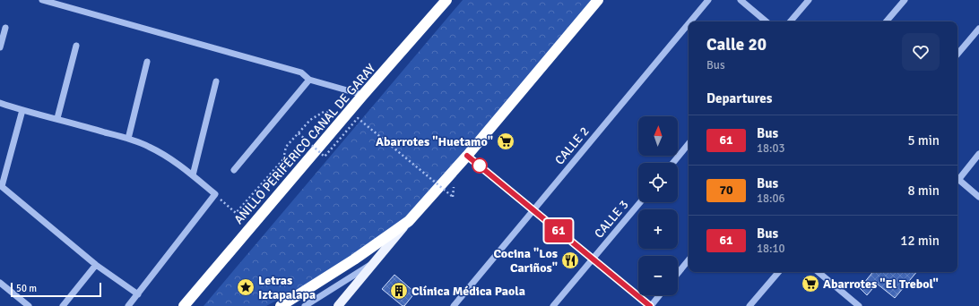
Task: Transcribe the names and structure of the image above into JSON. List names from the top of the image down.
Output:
{
  "streets": {
    "highway": ["ANILLO PERIFÉRICO CANAL DE GARAY"],
    "street": ["CALLE 2", "CALLE 3"]
  },
  "places": {
    "supermarket": ["Abarrotes \"Huetamo\"", "Abarrotes \"El Trebol\""],
    "restaurant": ["Cocina \"Los Cariños\""],
    "place": ["Letras Iztapalapa"],
    "building": ["Clínica Médica Paola"]
  },
  "lines": ["bus line 61"],
  "scale_bar": "50 m",
  "north": "top",
  "page": {
    "on_map": "61",
    "heading": [
      ["Calle 20", "Bus"],
      "Departures"
    ],
    "list": [
      {
        "mark": "61",
        "name": "Bus",
        "note": "18:03",
        "value": "5 min"
      },
      {
        "mark": "70",
        "name": "Bus",
        "note": "18:06",
        "value": "8 min"
      },
      {
        "mark": "61",
        "name": "Bus",
        "note": "18:10",
        "value": "12 min"
      }
    ],
    "map_buttons": ["+", "−"],
    "scale": "50 m"
  }
}
